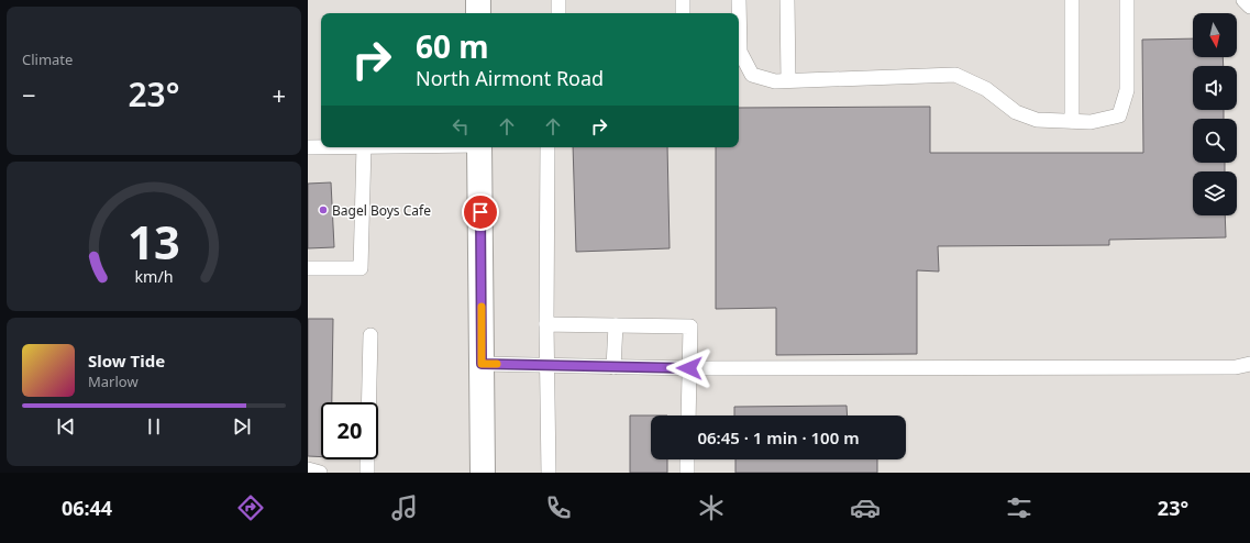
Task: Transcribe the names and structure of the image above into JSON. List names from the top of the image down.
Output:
{
  "places": ["Bagel Boys Cafe"],
  "north": "bottom",
  "page": {
    "tile": "Climate",
    "turn": ["60 m", "North Airmont Road"],
    "heat": ["−", "23°", "+"],
    "song": ["Slow Tide", "Marlow"],
    "limit": "20",
    "trip": "06:45 · 1 min · 100 m",
    "tabs": ["06:44", "23°"],
    "gauge": ["13", "km/h"]
  }
}
